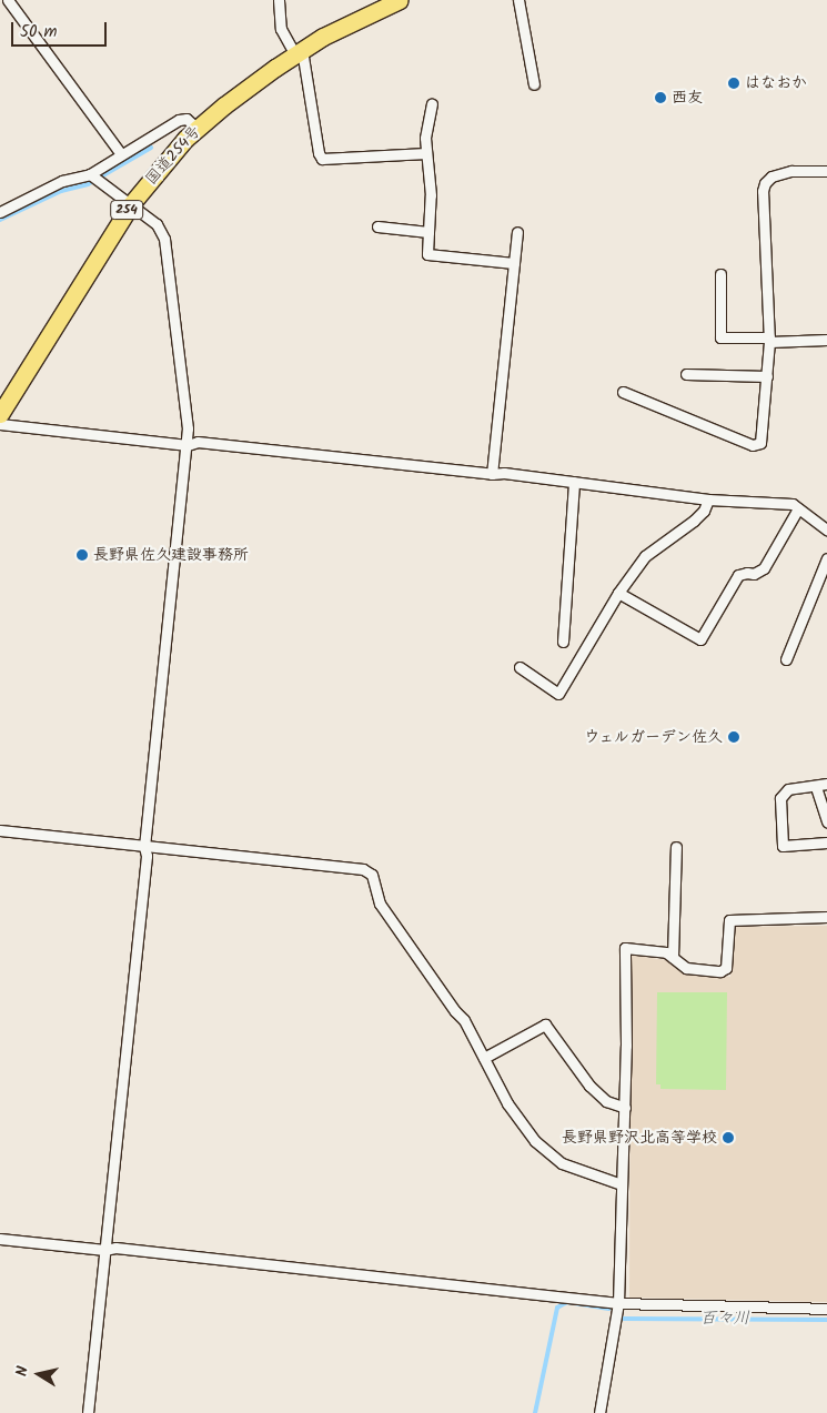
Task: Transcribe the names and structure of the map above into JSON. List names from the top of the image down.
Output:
{
  "streets": {
    "highway": ["国道254号", "254"]
  },
  "water": ["百々川"],
  "places": [
    "はなおか",
    "西友",
    "長野県佐久建設事務所",
    "ウェルガーデン佐久",
    "長野県野沢北高等学校"
  ],
  "scale_bar": "50 m",
  "north": "left"
}
